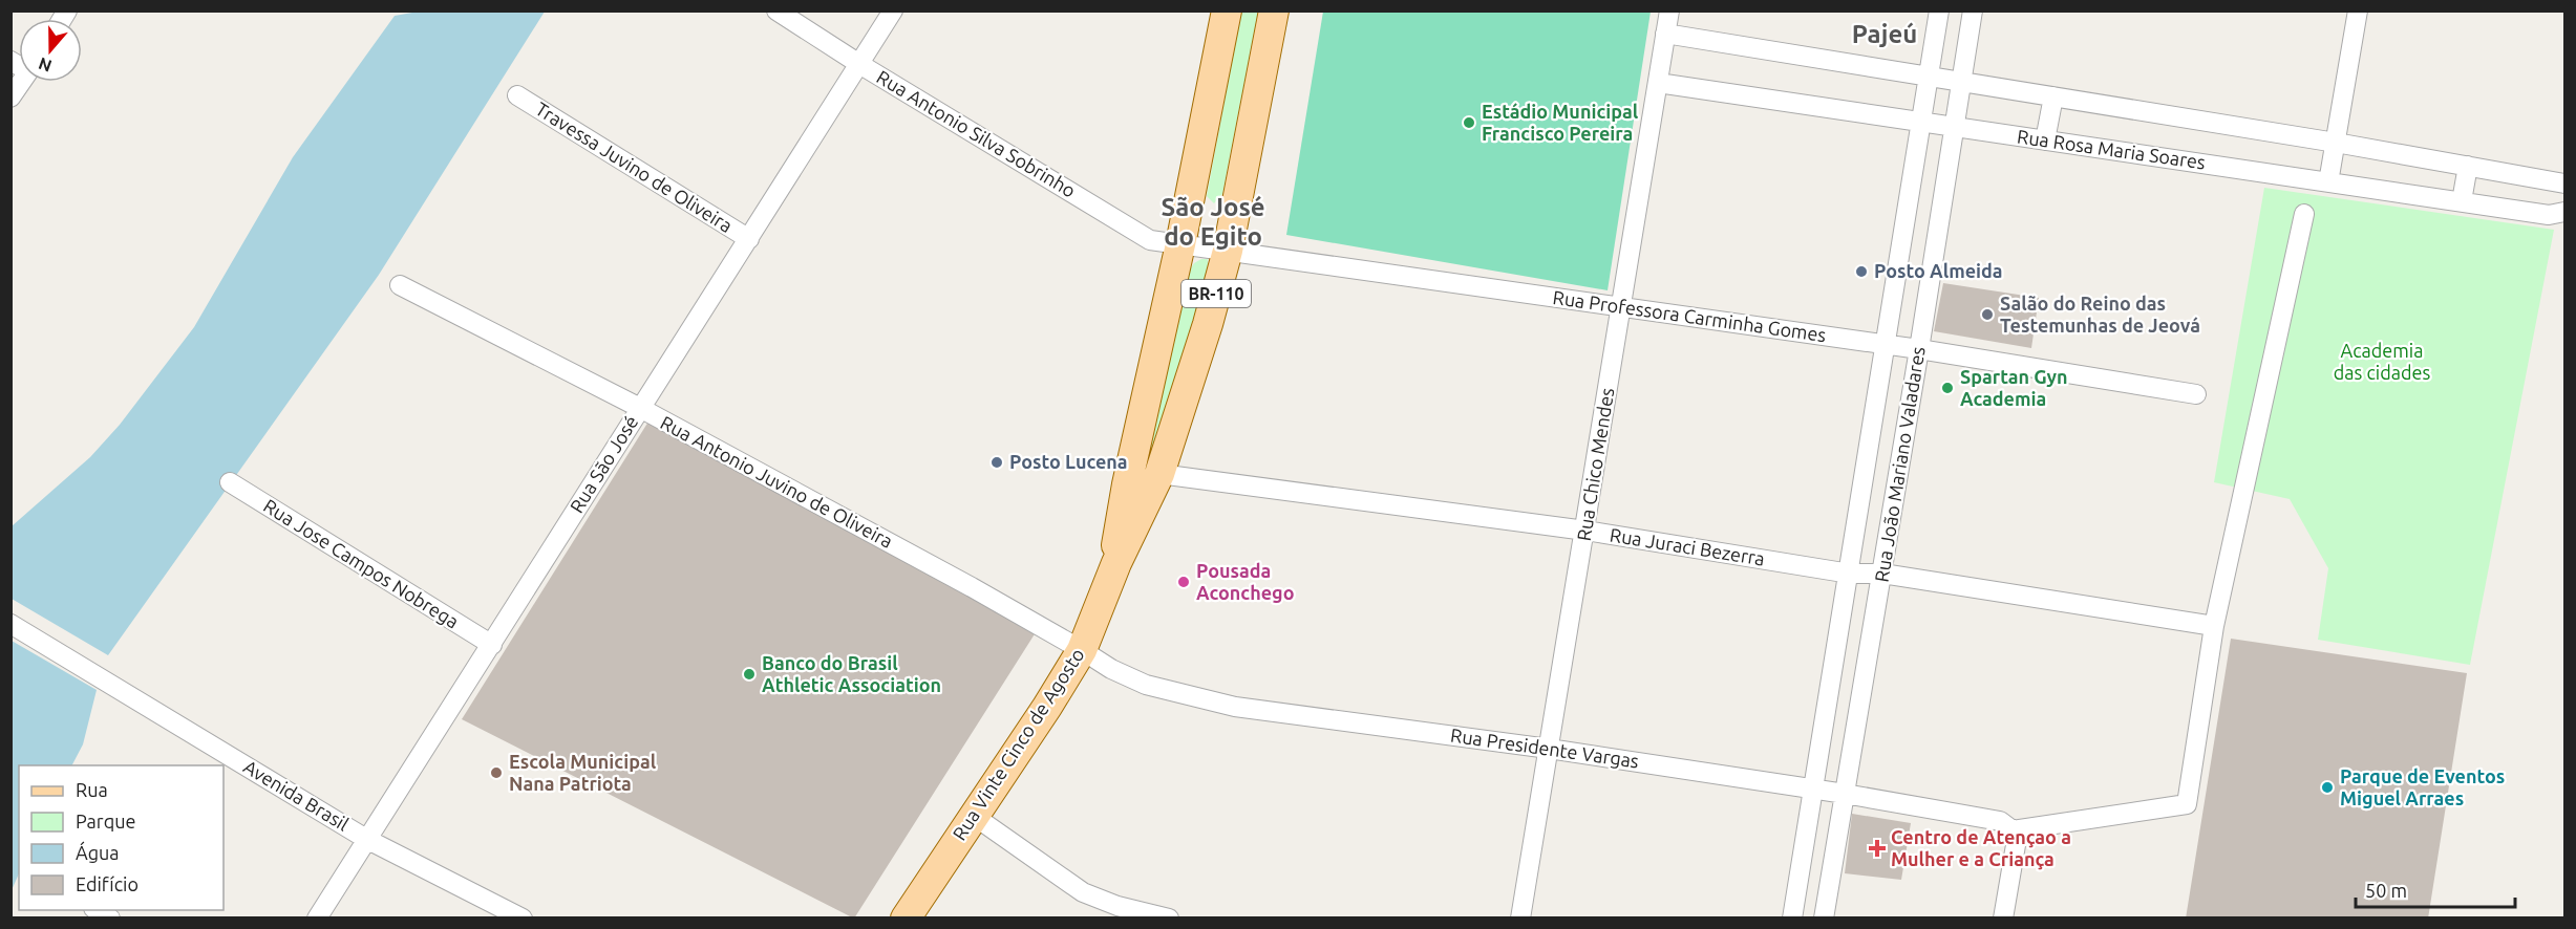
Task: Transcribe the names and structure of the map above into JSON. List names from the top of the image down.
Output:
{
  "streets": {
    "main road": ["BR-110", "Rua Vinte Cinco de Agosto"],
    "street": [
      "Rua Antonio Silva Sobrinho",
      "Rua Rosa Maria Soares",
      "Travessa Juvino de Oliveira",
      "Rua Professora Carminha Gomes",
      "Rua São José",
      "Rua Chico Mendes",
      "Rua João Mariano Valadares",
      "Rua Antonio Juvino de Oliveira",
      "Rua Juraci Bezerra",
      "Rua Jose Campos Nobrega",
      "Rua Presidente Vargas",
      "Avenida Brasil"
    ]
  },
  "crossings": [
    ["Rua Antonio Silva Sobrinho", "BR-110"],
    ["Rua Antonio Silva Sobrinho", "Rua Professora Carminha Gomes"],
    ["Rua Antonio Silva Sobrinho", "Rua São José"],
    ["Rua Rosa Maria Soares", "Rua Chico Mendes"],
    ["Rua Rosa Maria Soares", "Rua João Mariano Valadares"],
    ["Travessa Juvino de Oliveira", "Rua São José"],
    ["BR-110", "Rua Professora Carminha Gomes"],
    ["BR-110", "Rua Juraci Bezerra"],
    ["BR-110", "Rua Vinte Cinco de Agosto"],
    ["Rua Professora Carminha Gomes", "Rua Chico Mendes"],
    ["Rua Professora Carminha Gomes", "Rua João Mariano Valadares"],
    ["Rua São José", "Rua Antonio Juvino de Oliveira"],
    ["Rua São José", "Rua Jose Campos Nobrega"],
    ["Rua São José", "Avenida Brasil"],
    ["Rua Chico Mendes", "Rua Juraci Bezerra"],
    ["Rua Chico Mendes", "Rua Presidente Vargas"],
    ["Rua João Mariano Valadares", "Rua Juraci Bezerra"],
    ["Rua João Mariano Valadares", "Rua Presidente Vargas"],
    ["Rua Antonio Juvino de Oliveira", "Rua Vinte Cinco de Agosto"],
    ["Rua Antonio Juvino de Oliveira", "Rua Presidente Vargas"],
    ["Rua Vinte Cinco de Agosto", "Rua Presidente Vargas"]
  ],
  "districts": ["Pajeú", "São José do Egito"],
  "parks": ["Academia das cidades"],
  "places": {
    "other": [
      "Estádio Municipal Francisco Pereira",
      "Posto Almeida",
      "Salão do Reino das Testemunhas de Jeová",
      "Spartan Gyn Academia",
      "Posto Lucena",
      "Pousada Aconchego",
      "Banco do Brasil Athletic Association",
      "Escola Municipal Nana Patriota",
      "Parque de Eventos Miguel Arraes"
    ],
    "health": ["Centro de Atençao a Mulher e a Criança"]
  },
  "legend": [
    "Rua",
    "Parque",
    "Água",
    "Edifício"
  ],
  "scale_bar": "50 m",
  "north": "bottom"
}
